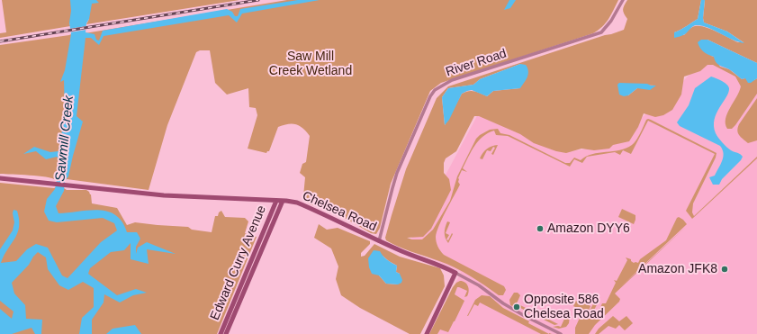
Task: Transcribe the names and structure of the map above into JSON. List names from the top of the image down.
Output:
{
  "streets": {
    "street": ["River Road", "Chelsea Road", "Edward Curry Avenue"]
  },
  "crossings": [
    ["River Road", "Chelsea Road"],
    ["Chelsea Road", "Edward Curry Avenue"]
  ],
  "water": ["Sawmill Creek"],
  "parks": ["Saw Mill Creek Wetland"],
  "places": ["Amazon DYY6", "Amazon JFK8", "Opposite 586 Chelsea Road"]
}
